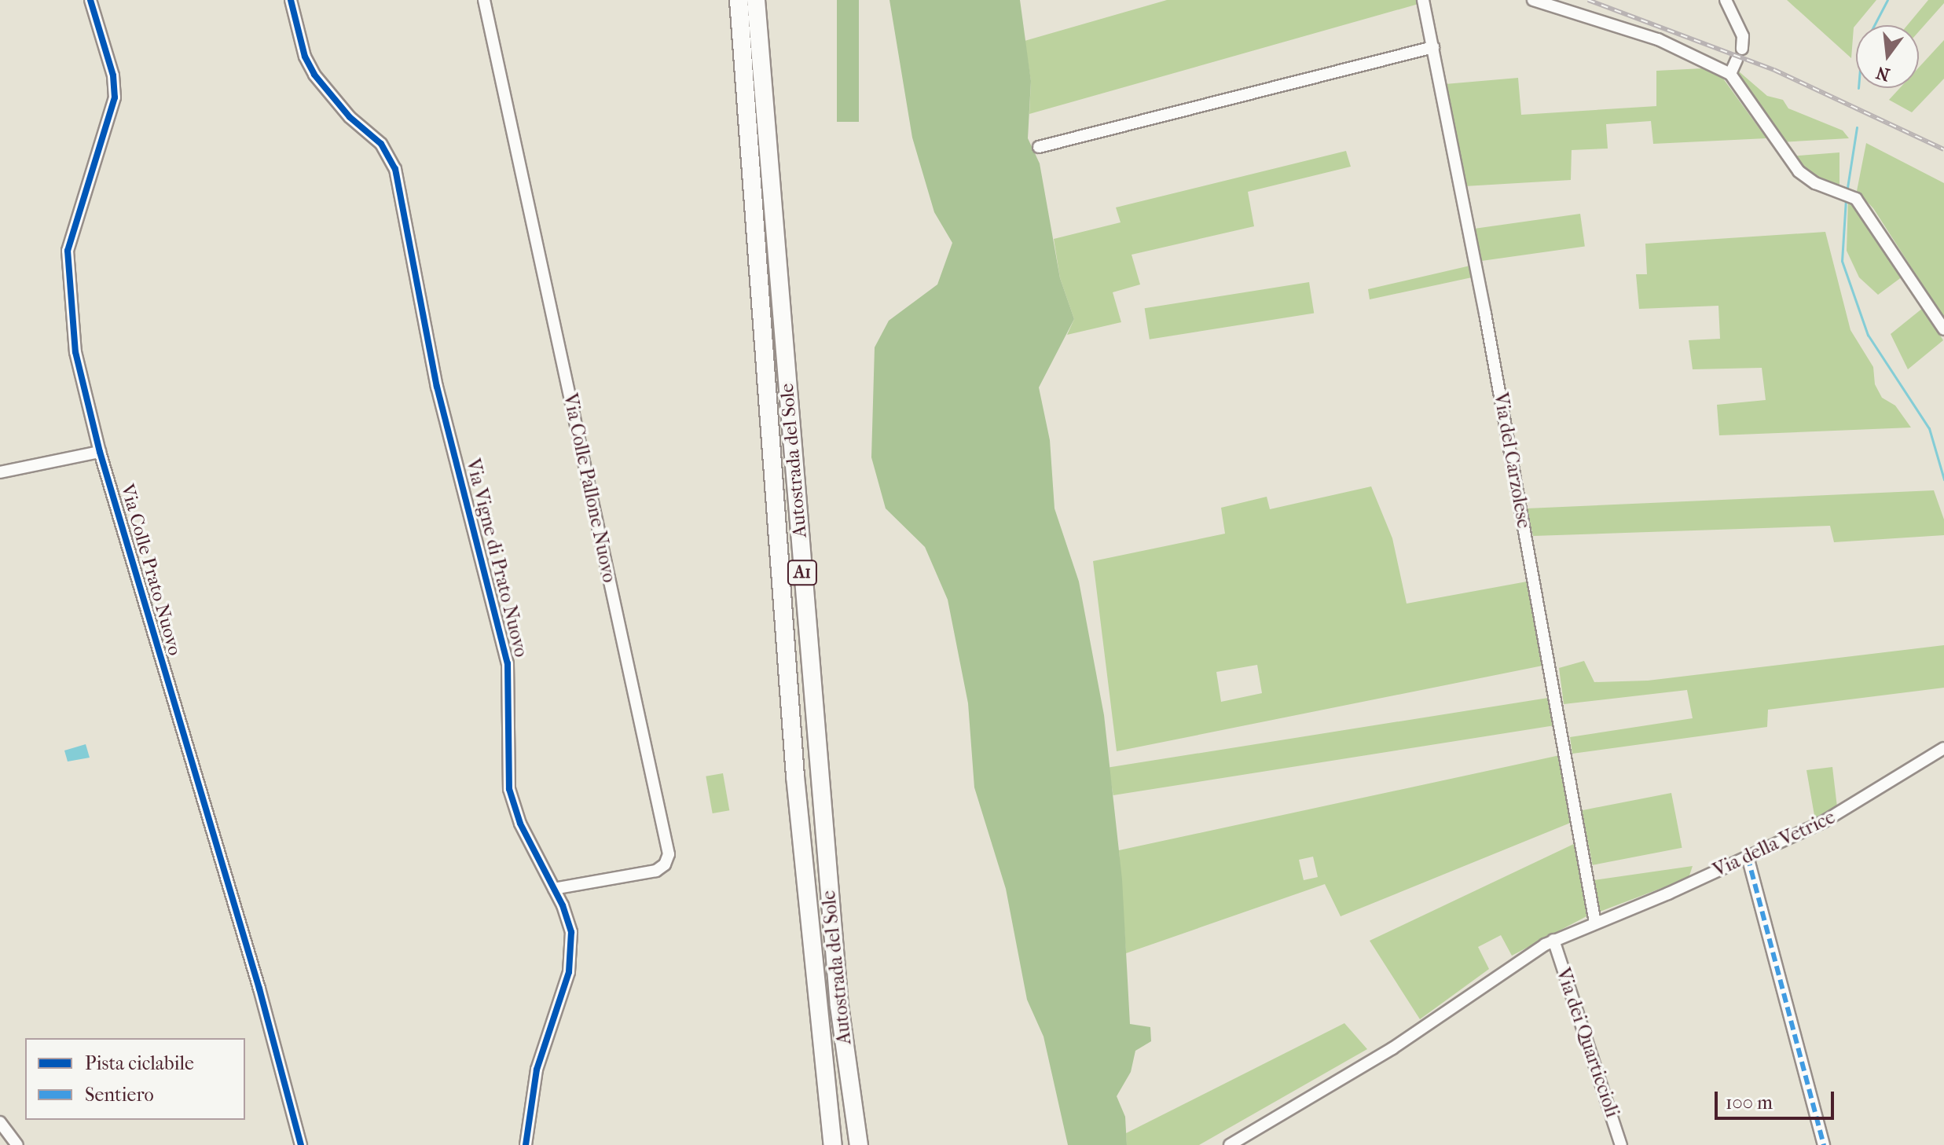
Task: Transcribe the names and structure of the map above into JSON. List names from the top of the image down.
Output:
{
  "streets": {
    "highway": ["Autostrada del Sole", "A1"],
    "street": [
      "Via del Carzolese",
      "Via Colle Pallone Nuovo",
      "Via Vigne di Prato Nuovo",
      "Via Colle Prato Nuovo",
      "Via della Vetrice",
      "Via dei Quarticcioli"
    ]
  },
  "crossings": [
    ["Via del Carzolese", "Via della Vetrice"],
    ["Via Colle Pallone Nuovo", "Via Vigne di Prato Nuovo"],
    ["Via della Vetrice", "Via dei Quarticcioli"]
  ],
  "legend": ["Pista ciclabile", "Sentiero"],
  "scale_bar": "100 m",
  "north": "bottom"
}
